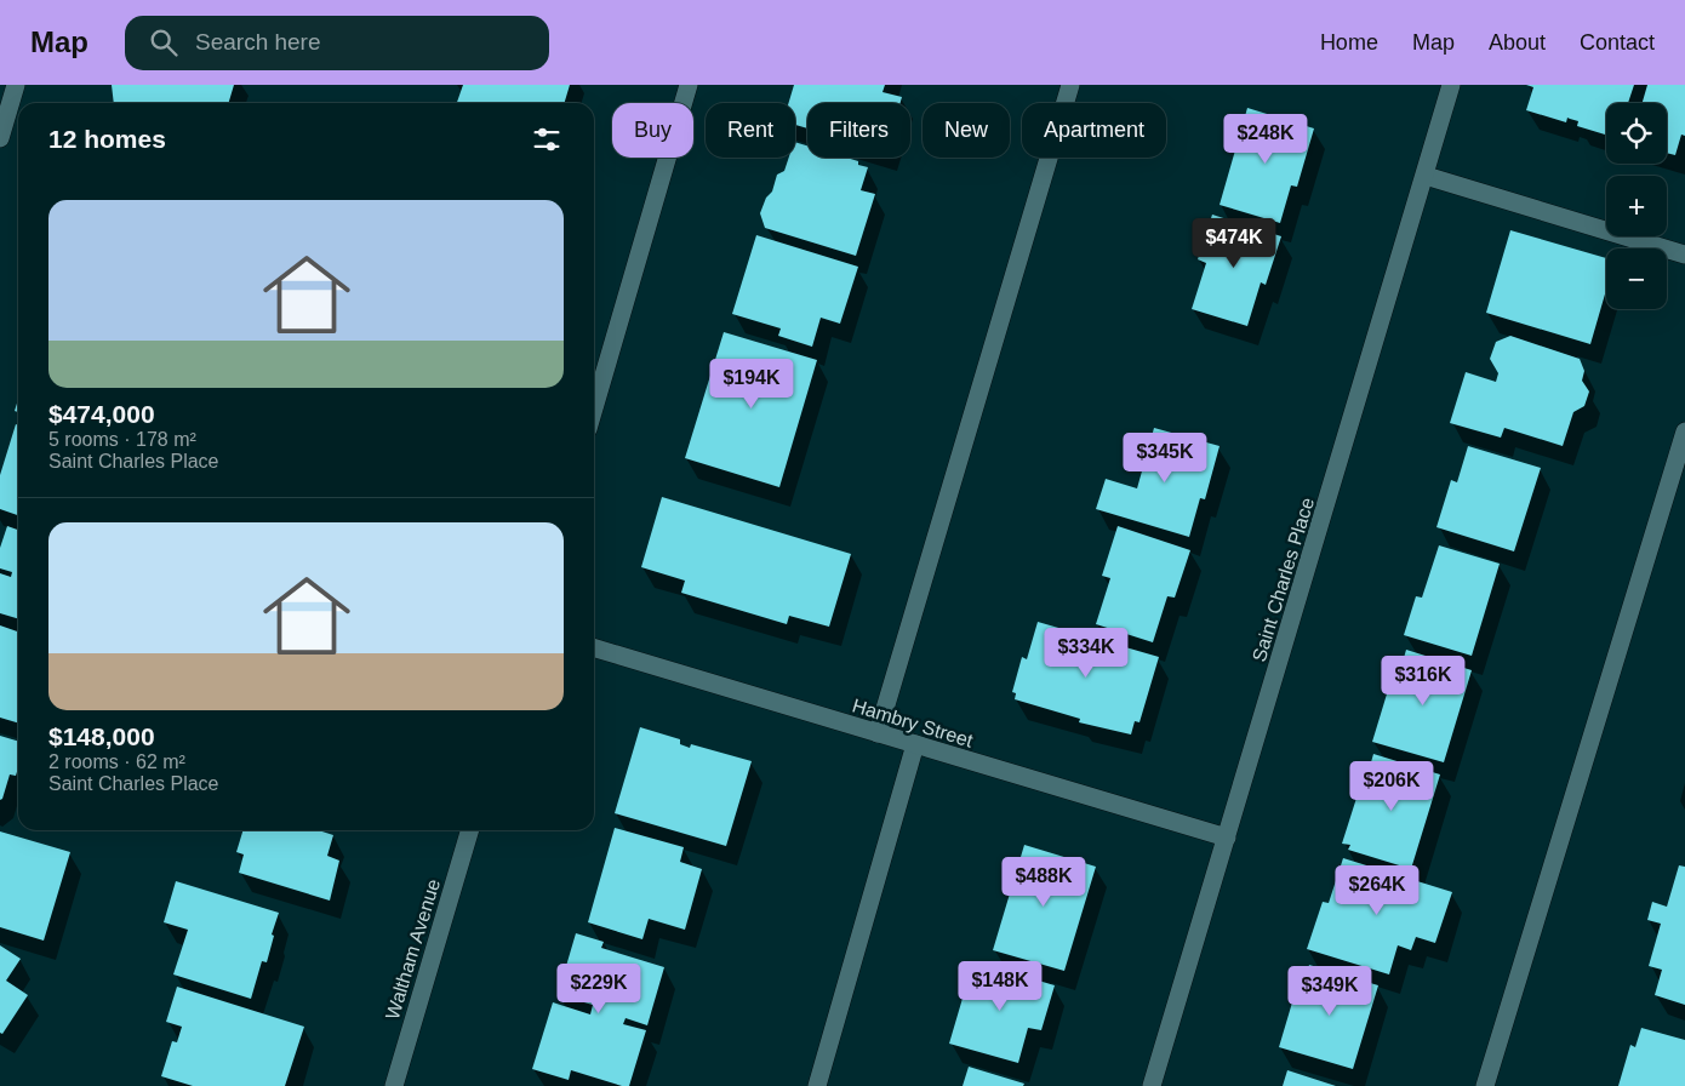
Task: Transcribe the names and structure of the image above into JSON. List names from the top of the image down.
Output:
{
  "streets": {
    "street": ["Saint Charles Place", "Hambry Street", "Waltham Avenue"]
  },
  "crossings": [
    ["Saint Charles Place", "Hambry Street"]
  ],
  "page": {
    "header": "Map",
    "search": "Search here",
    "nav": [
      "Home",
      "Map",
      "About",
      "Contact"
    ],
    "map_buttons": ["+", "−"],
    "chip": [
      "Buy",
      "Rent",
      "Filters",
      "New",
      "Apartment"
    ],
    "heading": "12 homes",
    "price": [
      "$248K",
      "$474K",
      "$194K",
      "$345K",
      "$334K",
      "$316K",
      "$206K",
      "$488K",
      "$264K",
      "$148K",
      "$229K",
      "$349K"
    ],
    "list": [
      {
        "name": "$474,000",
        "note": "5 rooms · 178 m² · Saint Charles Place"
      },
      {
        "name": "$148,000",
        "note": "2 rooms · 62 m² · Saint Charles Place"
      }
    ]
  }
}
